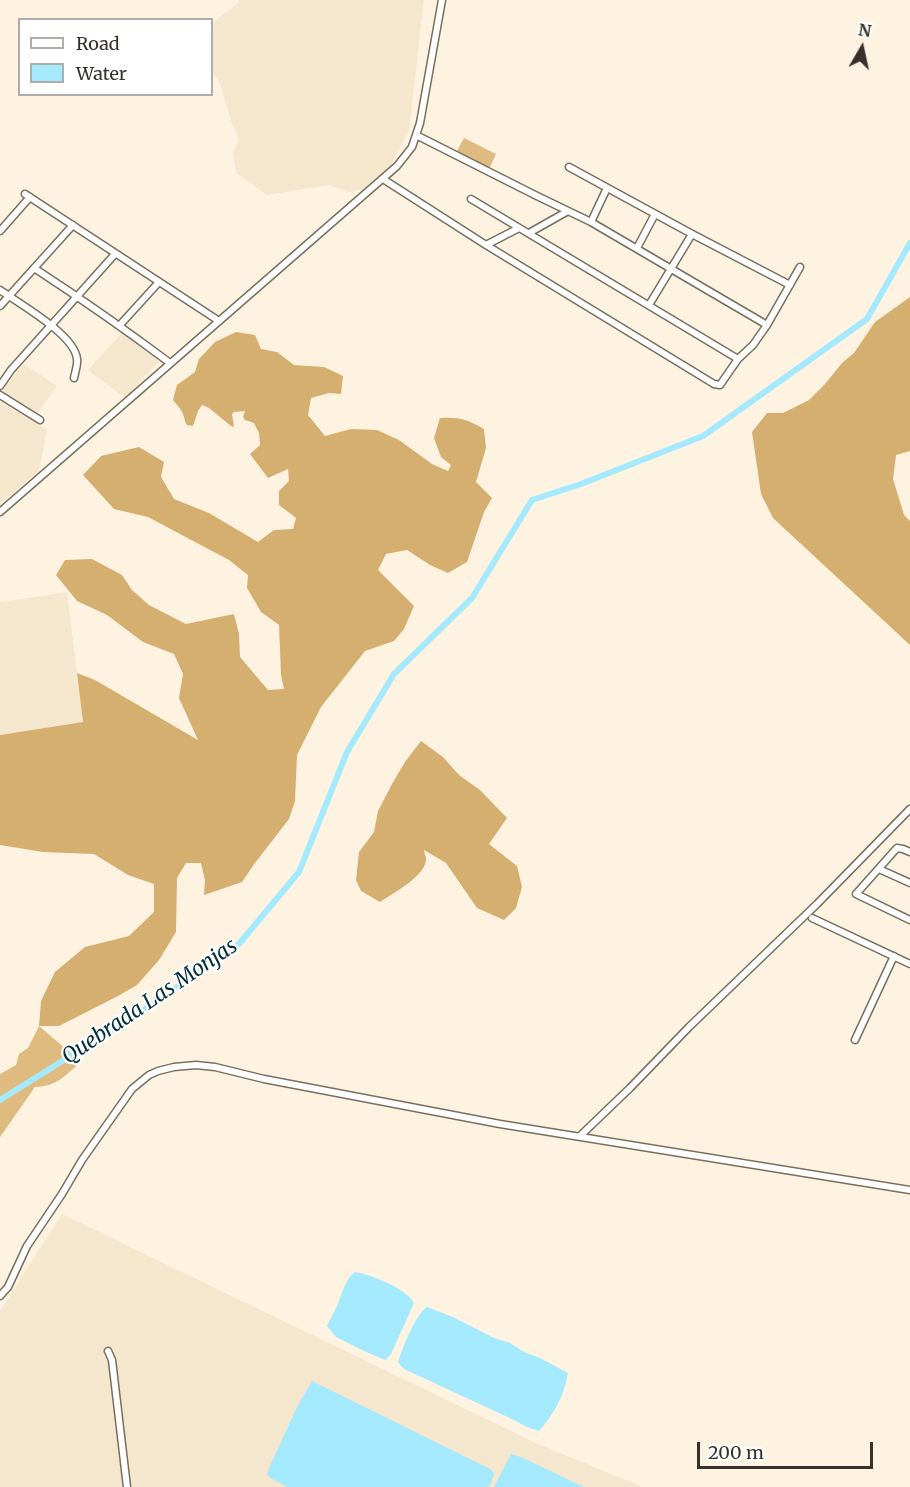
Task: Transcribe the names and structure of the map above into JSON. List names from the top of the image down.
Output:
{
  "water": ["Quebrada Las Monjas"],
  "legend": ["Road", "Water"],
  "scale_bar": "200 m",
  "north": "top"
}
